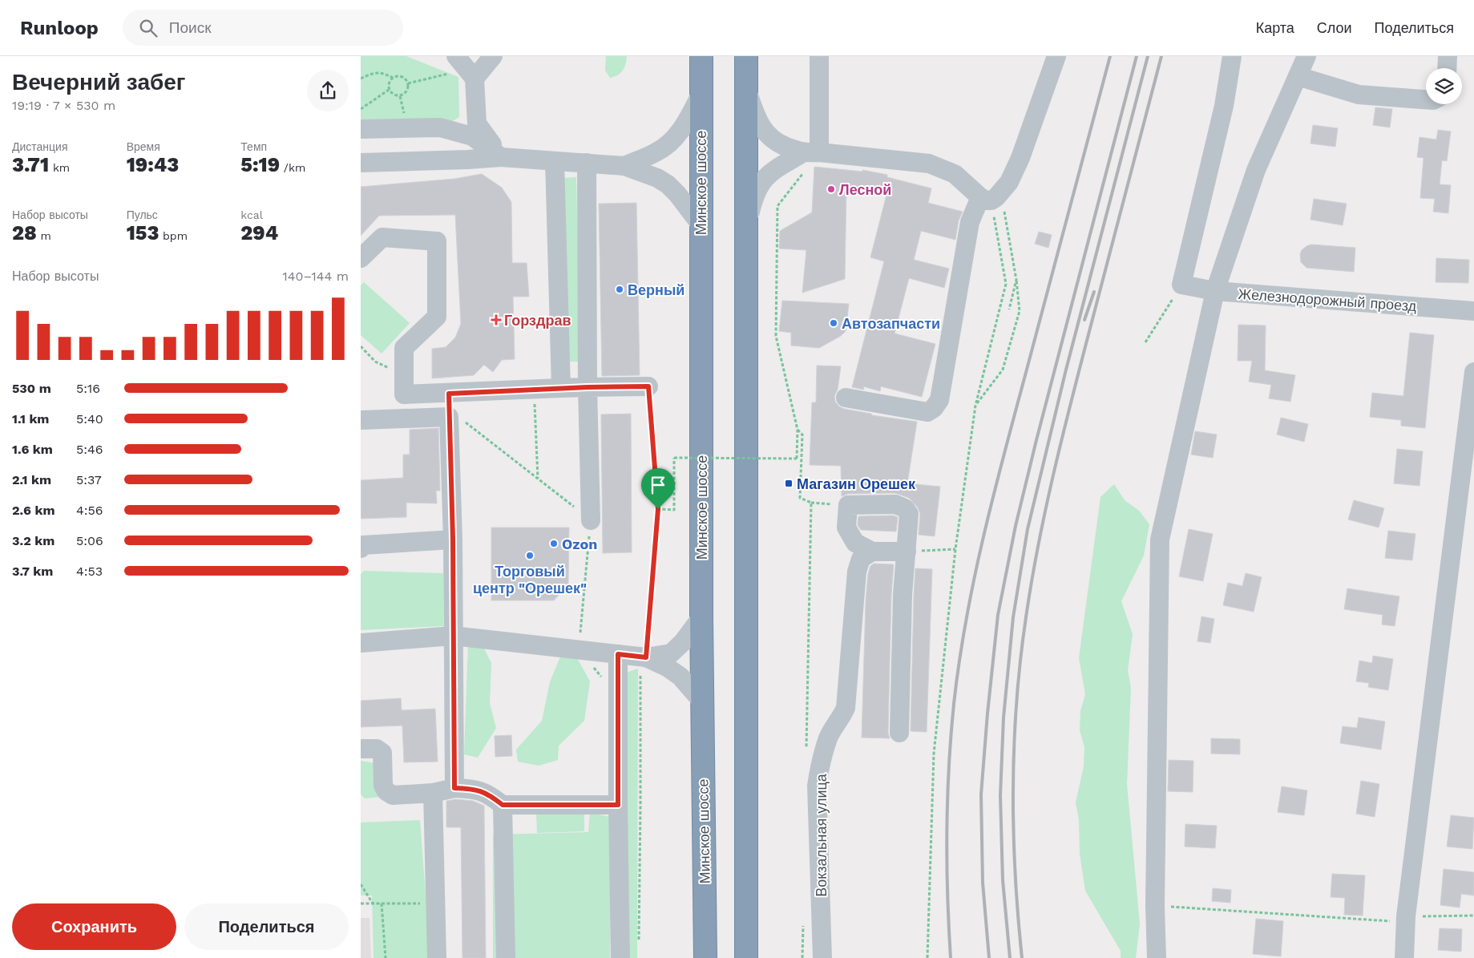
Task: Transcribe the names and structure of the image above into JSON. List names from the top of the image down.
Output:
{
  "streets": {
    "highway": ["Минское шоссе"],
    "street": ["Железнодорожный проезд", "Вокзальная улица"]
  },
  "places": {
    "other": [
      "Лесной",
      "Верный",
      "Автозапчасти",
      "Ozon",
      "Торговый центр \"Орешек\""
    ],
    "health": ["Горздрав"],
    "transit": ["Магазин Орешек"]
  },
  "page": {
    "header": "Runloop",
    "search": "Поиск",
    "nav": ["Карта", "Слои", "Поделиться"],
    "heading": ["Вечерний забег", "19:19 · 7 × 530 m"],
    "stats": [
      ["Дистанция", "3.71 km"],
      ["Время", "19:43"],
      ["Темп", "5:19 /km"],
      ["Набор высоты", "28 m"],
      ["Пульс", "153 bpm"],
      ["kcal", "294"]
    ],
    "chart": ["Набор высоты", "140–144 m"],
    "list": [
      {
        "name": "530 m",
        "note": "5:16"
      },
      {
        "name": "1.1 km",
        "note": "5:40"
      },
      {
        "name": "1.6 km",
        "note": "5:46"
      },
      {
        "name": "2.1 km",
        "note": "5:37"
      },
      {
        "name": "2.6 km",
        "note": "4:56"
      },
      {
        "name": "3.2 km",
        "note": "5:06"
      },
      {
        "name": "3.7 km",
        "note": "4:53"
      }
    ],
    "buttons": ["Сохранить", "Поделиться"]
  }
}
